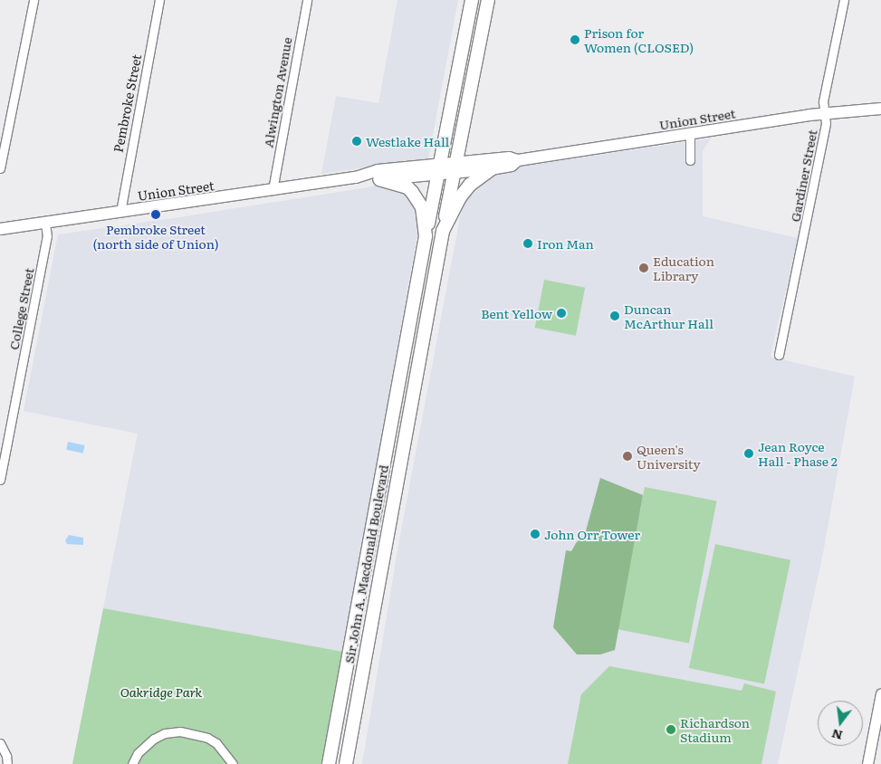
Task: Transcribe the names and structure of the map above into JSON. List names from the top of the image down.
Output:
{
  "streets": {
    "main road": ["Union Street", "Sir John A. Macdonald Boulevard"],
    "street": [
      "Alwington Avenue",
      "Pembroke Street",
      "Gardiner Street",
      "College Street"
    ]
  },
  "crossings": [
    ["Alwington Avenue", "Union Street"],
    ["Pembroke Street", "Union Street"],
    ["Union Street", "Gardiner Street"],
    ["Union Street", "College Street"]
  ],
  "parks": ["Oakridge Park"],
  "places": [
    "Prison for Women (CLOSED)",
    "Westlake Hall",
    "Pembroke Street (north side of Union)",
    "Iron Man",
    "Education Library",
    "Bent Yellow",
    "Duncan McArthur Hall",
    "Jean Royce Hall - Phase 2",
    "Queen's University",
    "John Orr Tower",
    "Richardson Stadium"
  ],
  "north": "bottom"
}
